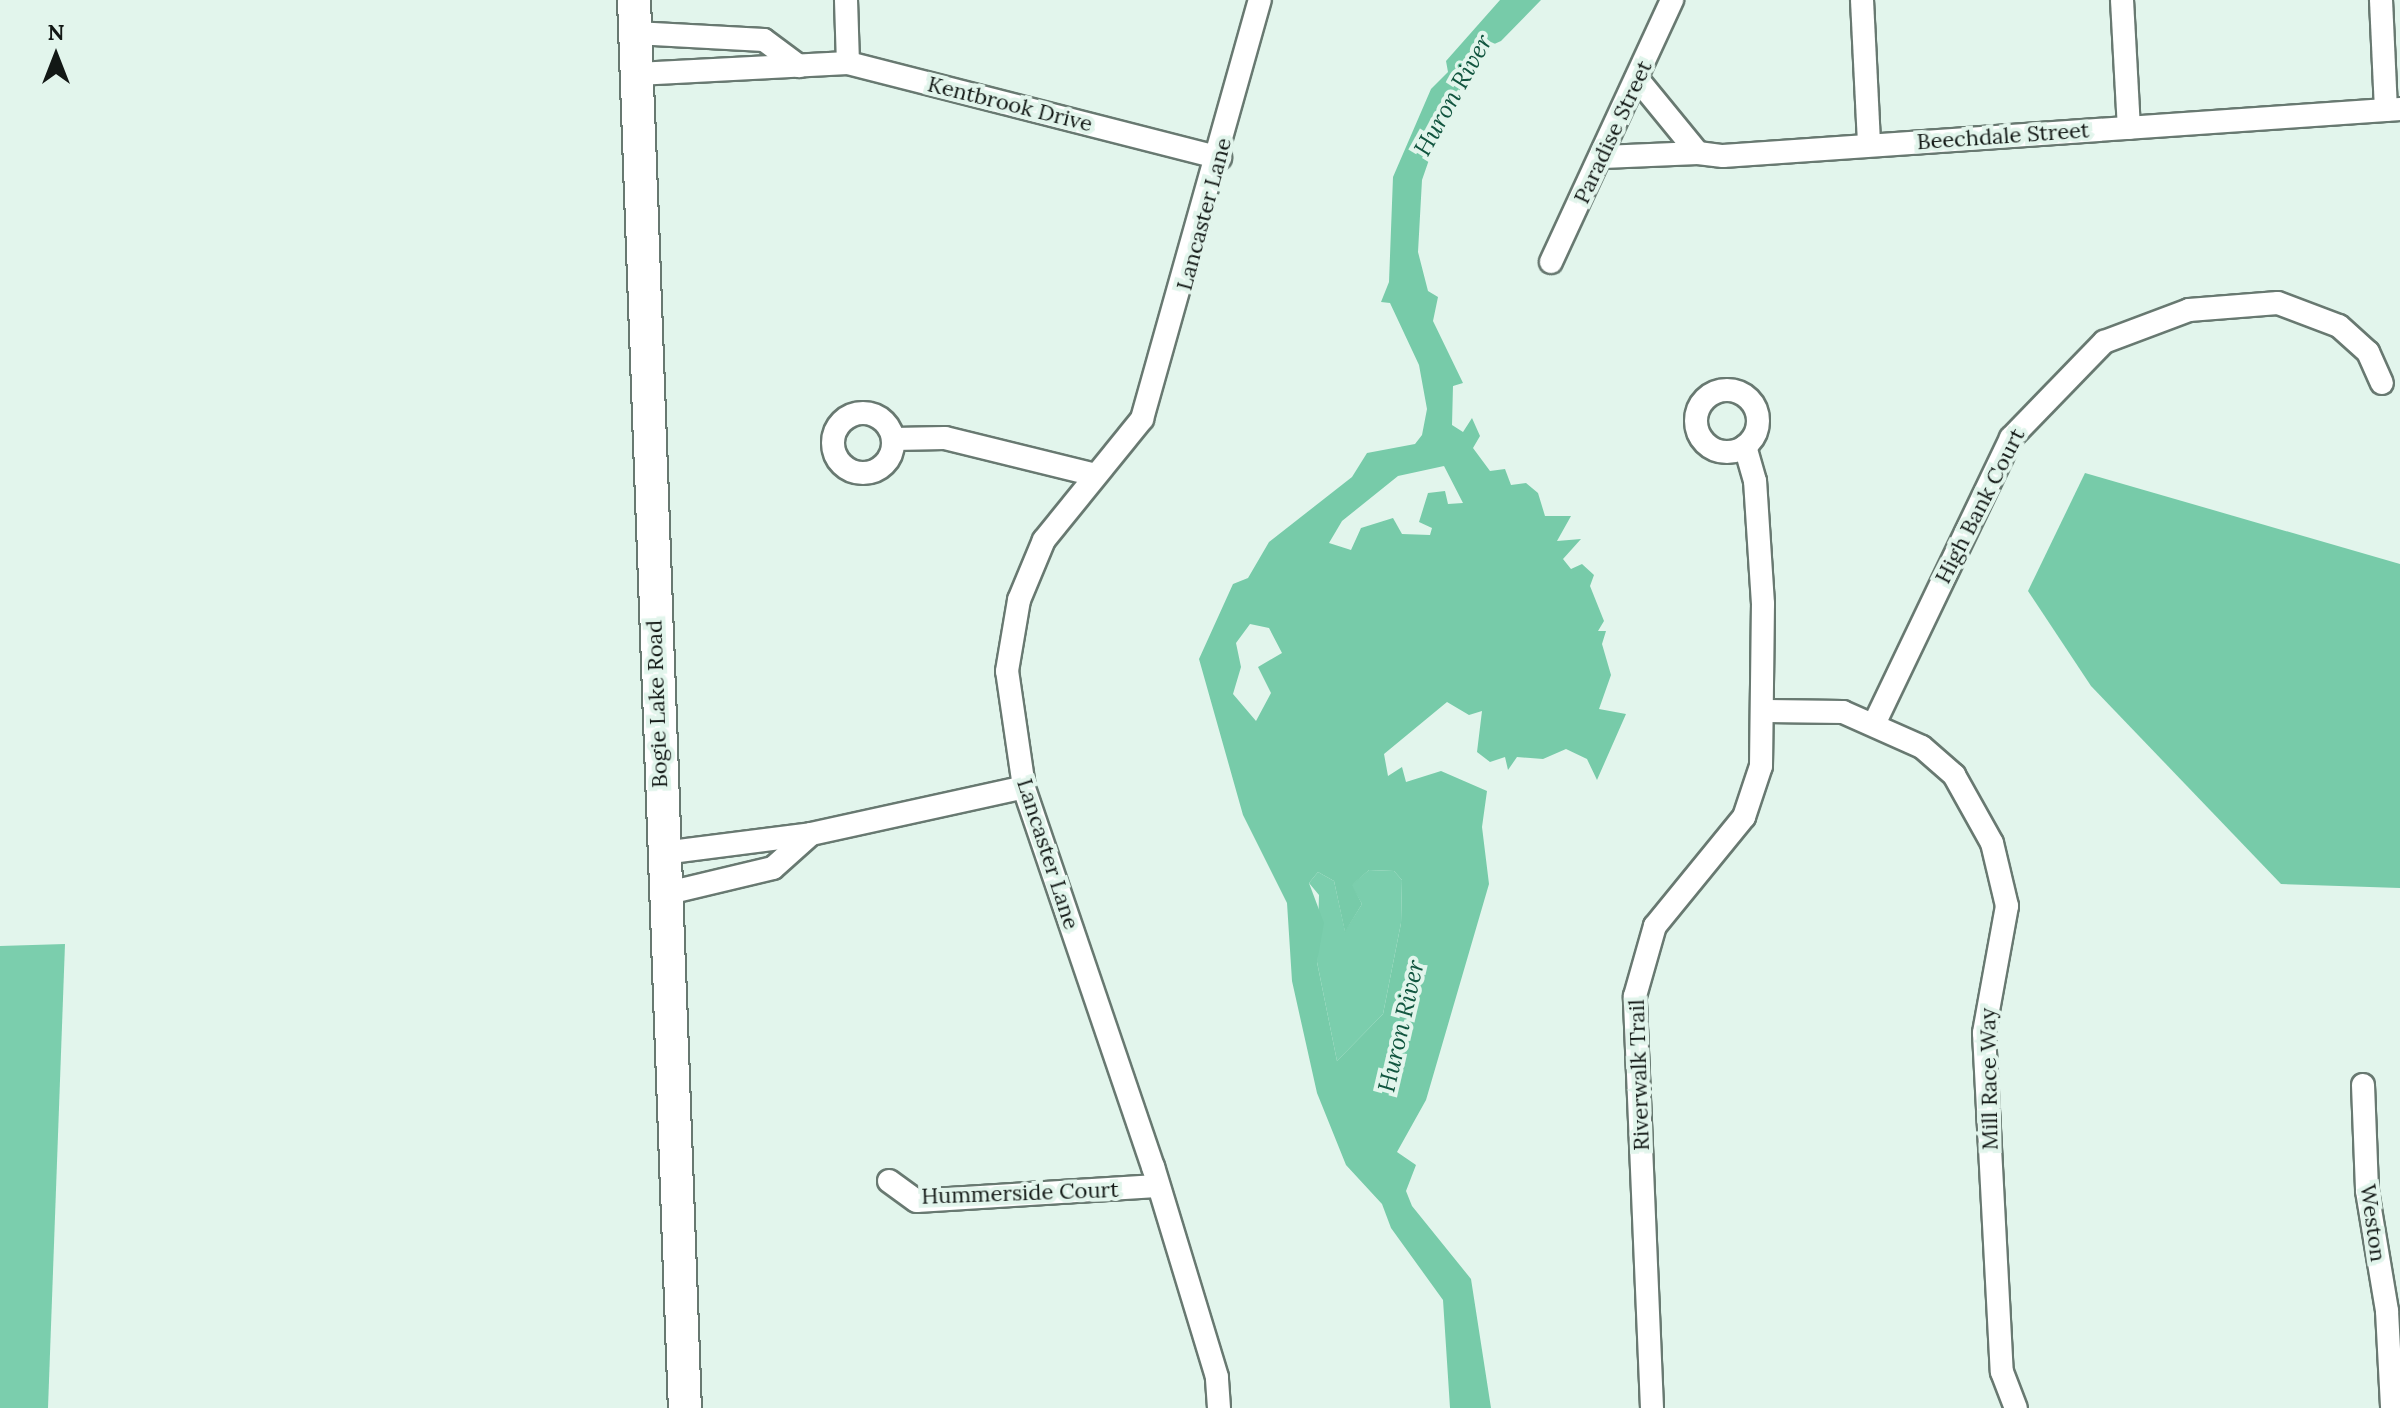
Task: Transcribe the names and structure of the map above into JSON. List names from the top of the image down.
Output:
{
  "streets": {
    "main road": ["Bogie Lake Road"],
    "street": [
      "Kentbrook Drive",
      "Paradise Street",
      "Beechdale Street",
      "Lancaster Lane",
      "High Bank Court",
      "Riverwalk Trail",
      "Mill Race Way",
      "Hummerside Court",
      "Weston"
    ]
  },
  "crossings": [
    ["Kentbrook Drive", "Lancaster Lane"],
    ["Kentbrook Drive", "Bogie Lake Road"],
    ["Paradise Street", "Beechdale Street"],
    ["Lancaster Lane", "Hummerside Court"],
    ["High Bank Court", "Mill Race Way"],
    ["Riverwalk Trail", "Mill Race Way"]
  ],
  "water": ["Huron River"],
  "north": "top"
}
